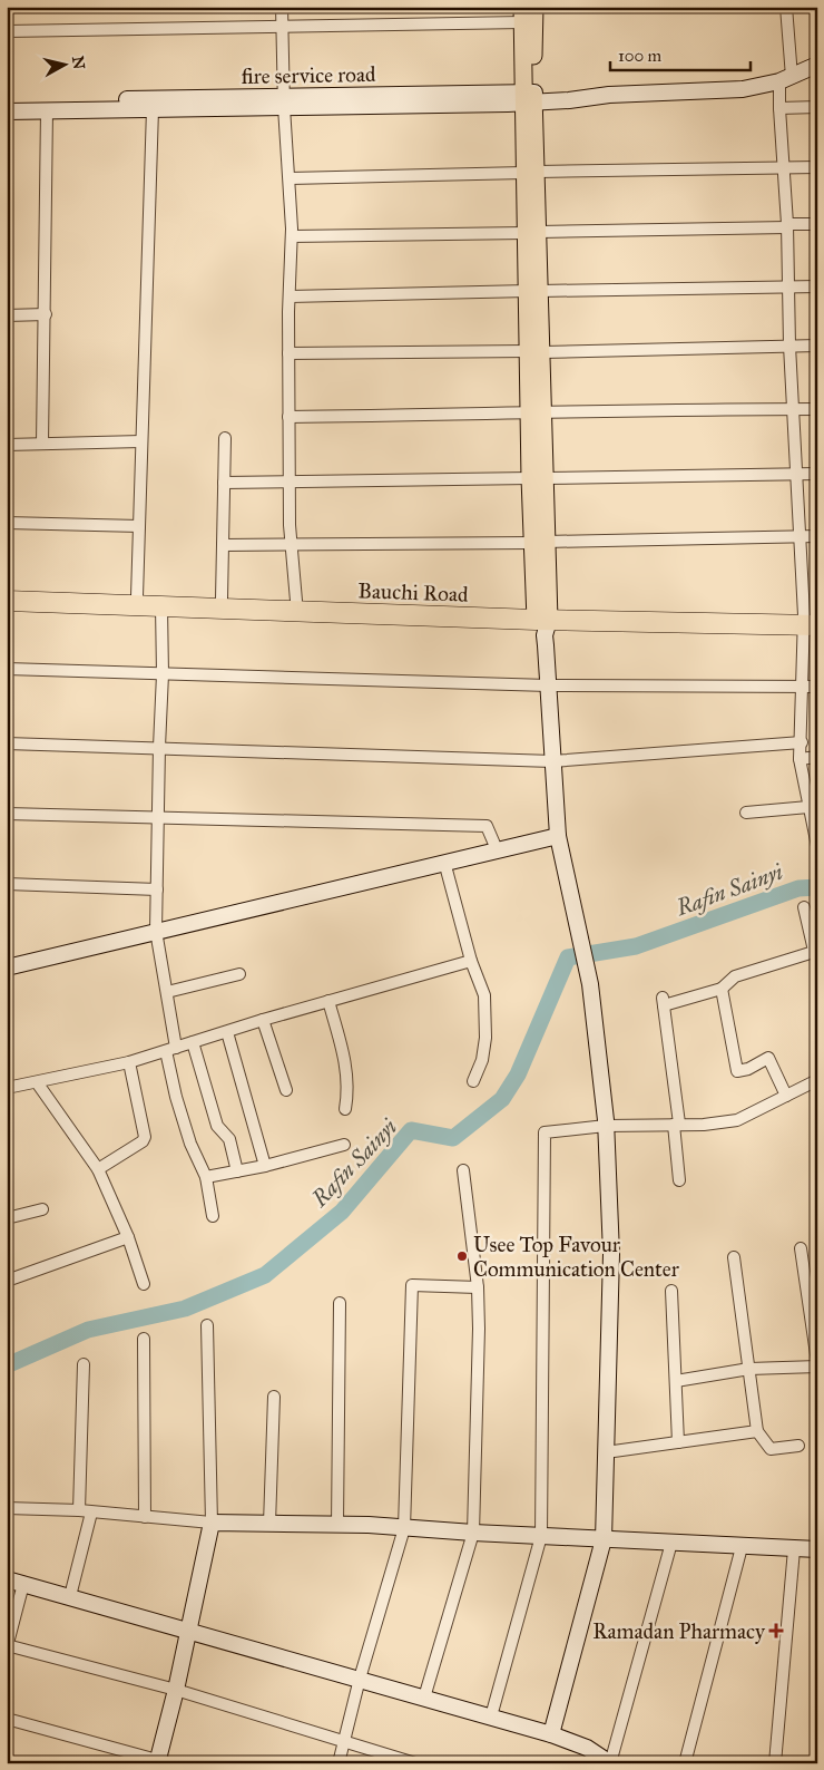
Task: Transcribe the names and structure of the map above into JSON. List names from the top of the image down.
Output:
{
  "streets": {
    "highway": ["Bauchi Road"],
    "street": ["fire service road"]
  },
  "water": ["Rafin Sainyi"],
  "places": {
    "other": ["Usee Top Favour Communication Center"],
    "health": ["Ramadan Pharmacy"]
  },
  "scale_bar": "100 m",
  "north": "right"
}
